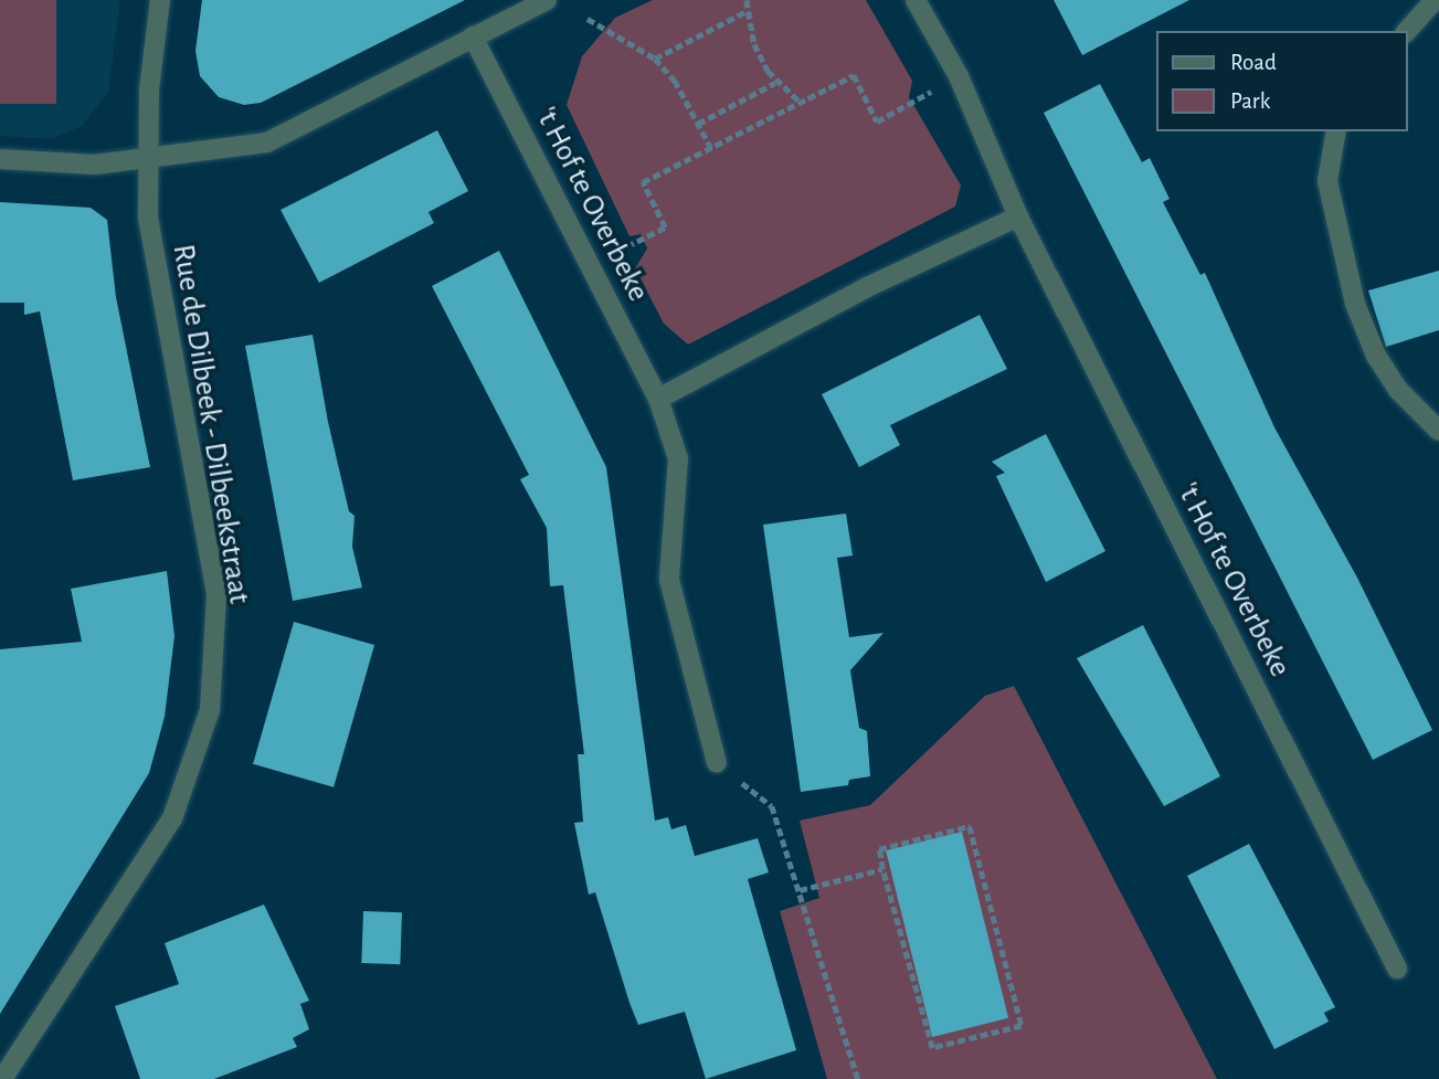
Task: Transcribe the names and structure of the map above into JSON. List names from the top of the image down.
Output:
{
  "streets": {
    "street": ["'t Hof te Overbeke", "Rue de Dilbeek - Dilbeekstraat"]
  },
  "legend": ["Road", "Park"]
}
